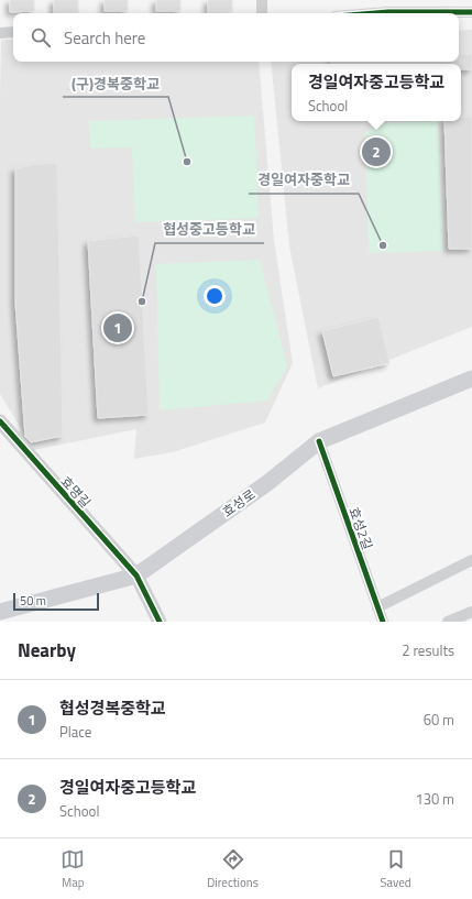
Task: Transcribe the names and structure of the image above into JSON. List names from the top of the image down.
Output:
{
  "streets": {
    "main road": ["효성로"],
    "street": ["효명길", "효성2길"]
  },
  "crossings": [
    ["효명길", "효성로"],
    ["효성로", "효성2길"]
  ],
  "places": ["(구)경복중학교", "경일여자중학교", "협성중고등학교"],
  "scale_bar": "50 m",
  "page": {
    "search": "Search here",
    "popup": ["경일여자중고등학교", "School"],
    "pins": ["2", "1"],
    "scale": "50 m",
    "heading": ["Nearby", "2 results"],
    "list": [
      {
        "mark": "1",
        "name": "협성경복중학교",
        "note": "Place",
        "value": "60 m"
      },
      {
        "mark": "2",
        "name": "경일여자중고등학교",
        "note": "School",
        "value": "130 m"
      }
    ],
    "nav": ["Map", "Directions", "Saved"]
  }
}
